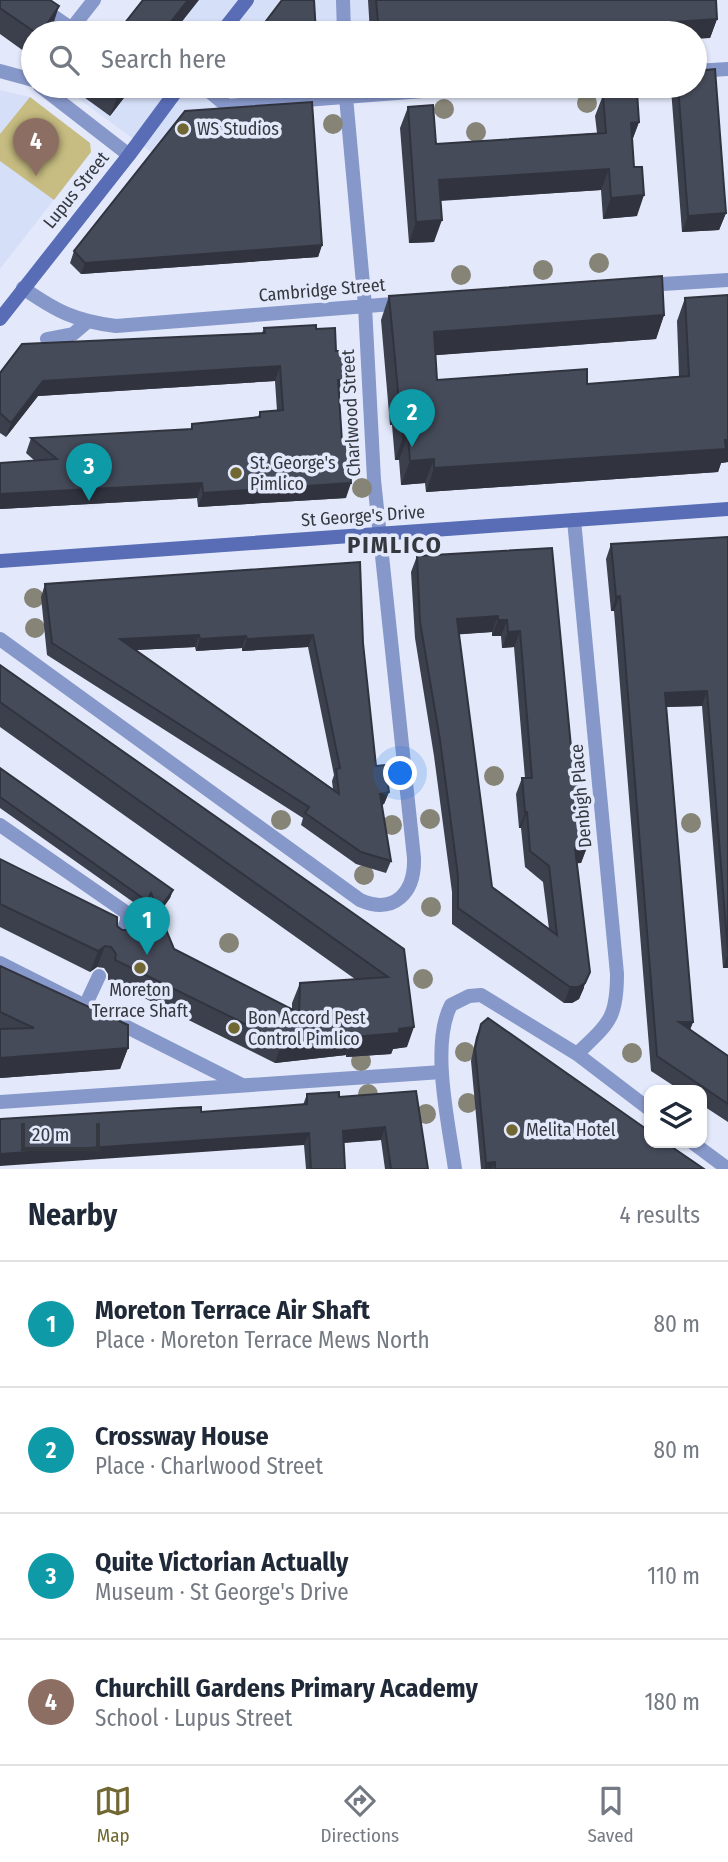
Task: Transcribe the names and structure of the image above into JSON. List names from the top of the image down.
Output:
{
  "streets": {
    "street": [
      "Lupus Street",
      "Cambridge Street",
      "Charlwood Street",
      "St George's Drive",
      "Denbigh Place"
    ]
  },
  "crossings": [
    ["Lupus Street", "Cambridge Street"],
    ["Cambridge Street", "Charlwood Street"],
    ["Charlwood Street", "St George's Drive"],
    ["St George's Drive", "Denbigh Place"]
  ],
  "districts": ["PIMLICO"],
  "places": [
    "WS Studios",
    "St. George's Pimlico",
    "Moreton Terrace Shaft",
    "Bon Accord Pest Control Pimlico",
    "Melita Hotel"
  ],
  "scale_bar": "20 m",
  "page": {
    "search": "Search here",
    "pins": [
      "4",
      "2",
      "3",
      "1"
    ],
    "scale": "20 m",
    "heading": ["Nearby", "4 results"],
    "list": [
      {
        "mark": "1",
        "name": "Moreton Terrace Air Shaft",
        "note": "Place · Moreton Terrace Mews North",
        "value": "80 m"
      },
      {
        "mark": "2",
        "name": "Crossway House",
        "note": "Place · Charlwood Street",
        "value": "80 m"
      },
      {
        "mark": "3",
        "name": "Quite Victorian Actually",
        "note": "Museum · St George's Drive",
        "value": "110 m"
      },
      {
        "mark": "4",
        "name": "Churchill Gardens Primary Academy",
        "note": "School · Lupus Street",
        "value": "180 m"
      }
    ],
    "nav": ["Map", "Directions", "Saved"]
  }
}
